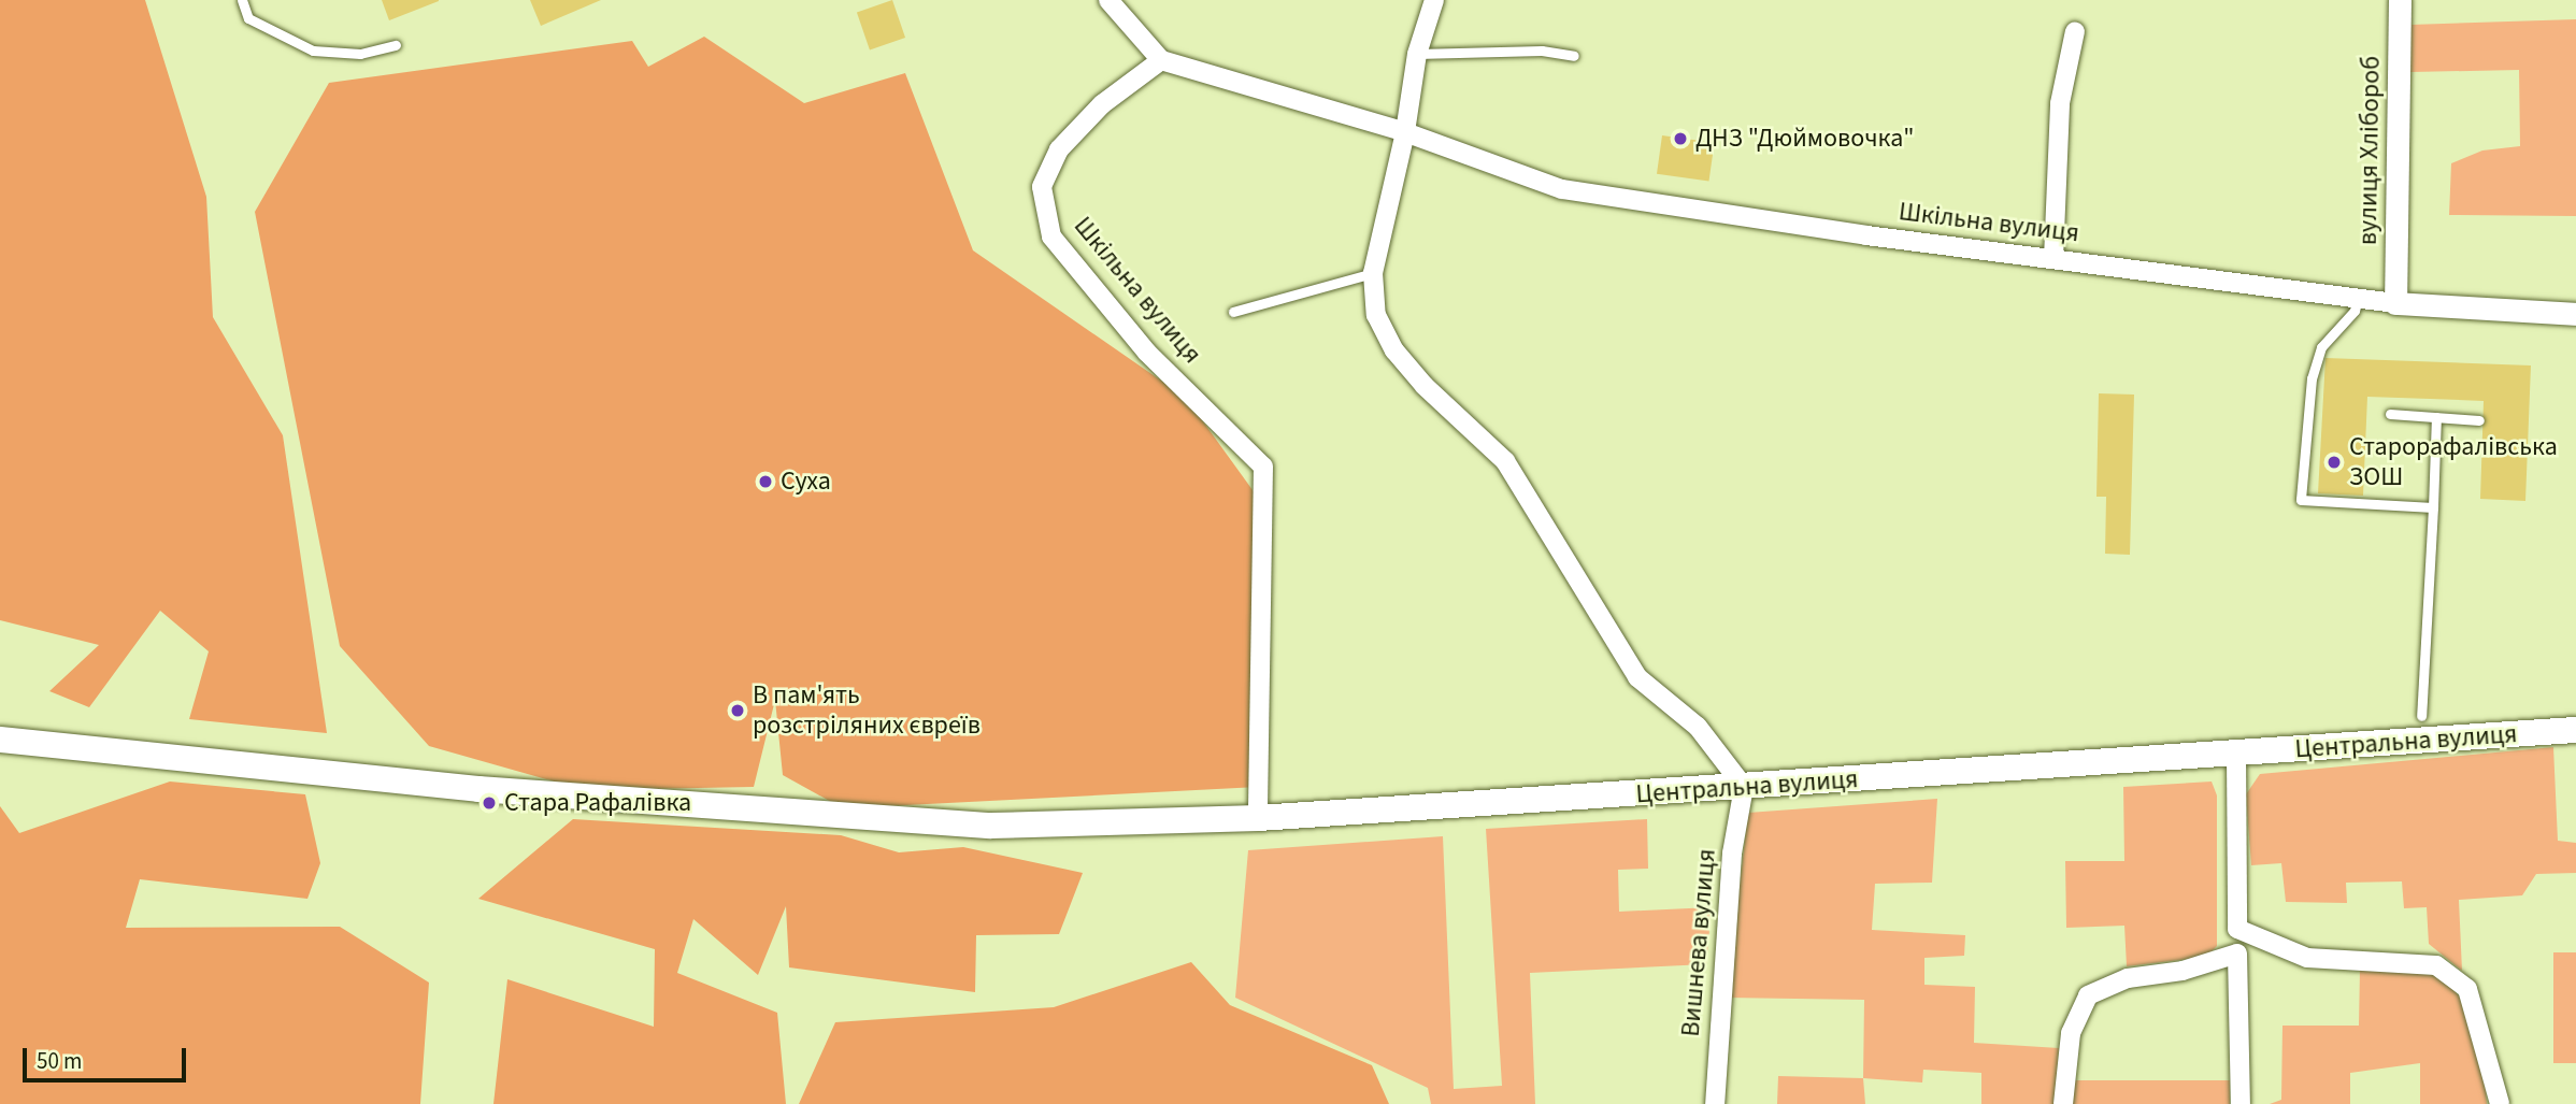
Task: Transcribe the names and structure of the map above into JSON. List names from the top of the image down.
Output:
{
  "streets": {
    "main road": ["Центральна вулиця"],
    "street": ["вулиця Хлібороб", "Шкільна вулиця", "Вишнева вулиця"]
  },
  "crossings": [
    ["вулиця Хлібороб", "Шкільна вулиця"],
    ["Шкільна вулиця", "Центральна вулиця"],
    ["Центральна вулиця", "Вишнева вулиця"]
  ],
  "places": [
    "ДНЗ \"Дюймовочка\"",
    "Старорафалівська ЗОШ",
    "Суха",
    "В пам'ять розстріляних євреїв",
    "Стара Рафалівка"
  ],
  "scale_bar": "50 m"
}
